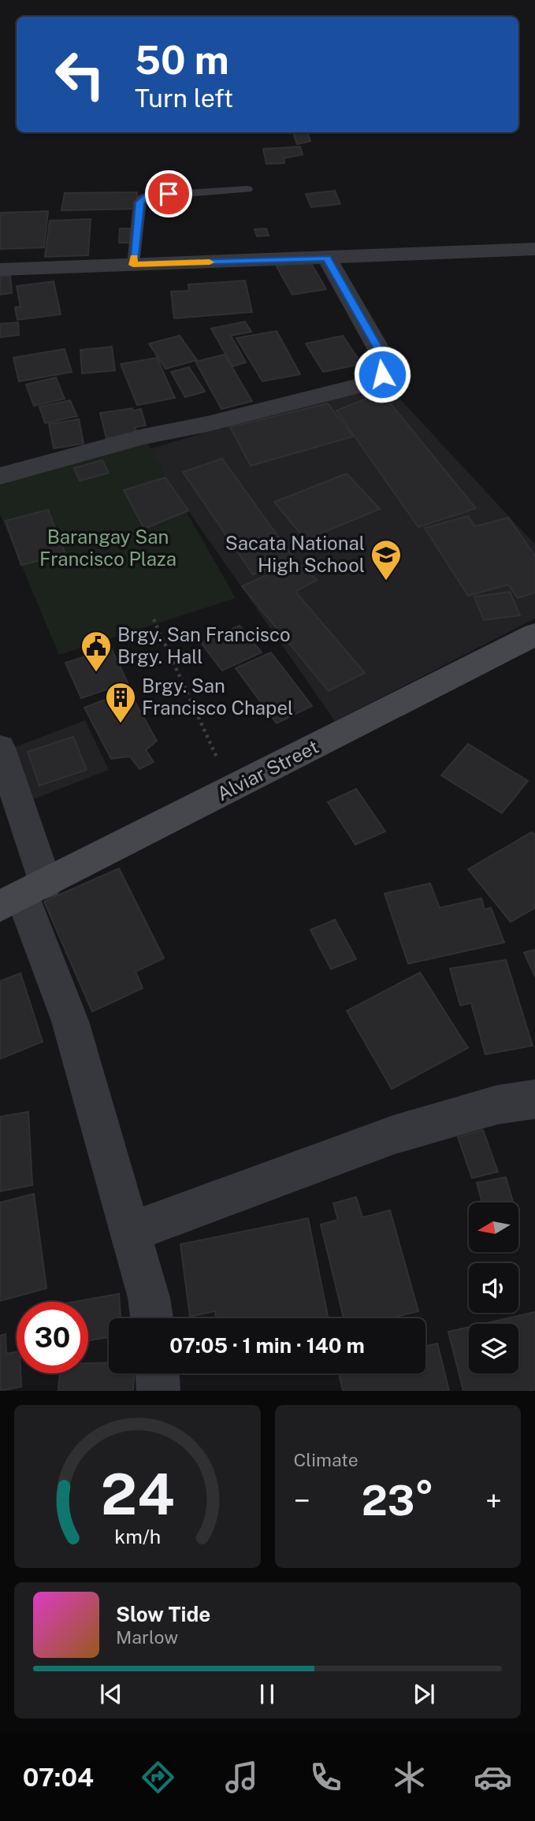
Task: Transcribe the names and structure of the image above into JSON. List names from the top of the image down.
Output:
{
  "streets": {
    "street": ["Alviar Street"]
  },
  "parks": ["Barangay San Francisco Plaza"],
  "places": {
    "school or university": ["Sacata National High School"],
    "public building": ["Brgy. San Francisco Brgy. Hall"],
    "building": ["Brgy. San Francisco Chapel"]
  },
  "north": "left",
  "page": {
    "turn": ["50 m", "Turn left"],
    "limit": "30",
    "trip": "07:05 · 1 min · 140 m",
    "tile": "Climate",
    "heat": ["−", "23°", "+"],
    "song": ["Slow Tide", "Marlow"],
    "tabs": "07:04",
    "gauge": ["24", "km/h"]
  }
}
